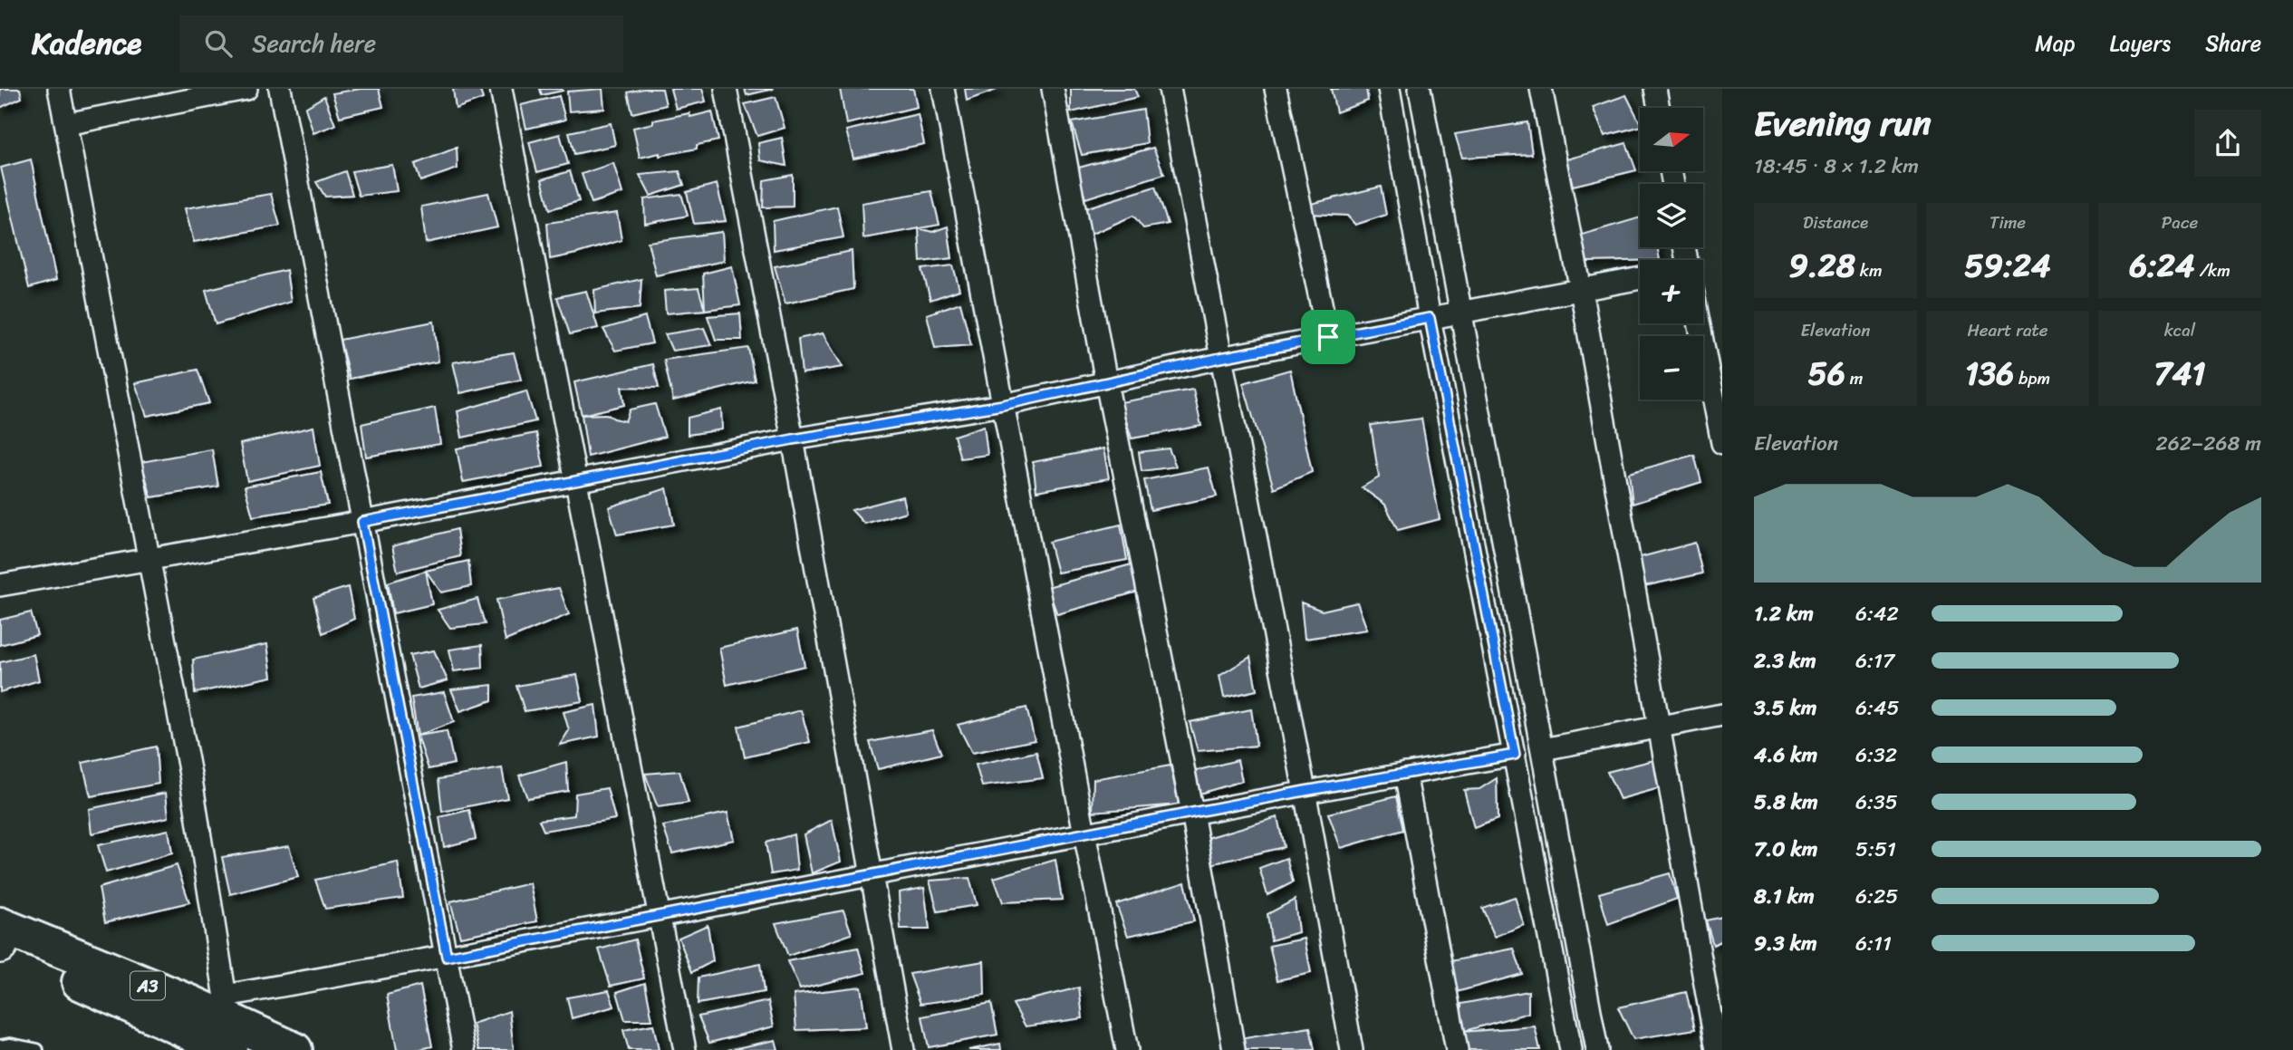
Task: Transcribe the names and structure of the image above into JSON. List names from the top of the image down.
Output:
{
  "streets": {
    "highway": ["A3"]
  },
  "north": "right",
  "page": {
    "header": "Kadence",
    "search": "Search here",
    "nav": ["Map", "Layers", "Share"],
    "heading": ["Evening run", "18:45 · 8 × 1.2 km"],
    "map_buttons": ["+", "−"],
    "stats": [
      ["Distance", "9.28 km"],
      ["Time", "59:24"],
      ["Pace", "6:24 /km"],
      ["Elevation", "56 m"],
      ["Heart rate", "136 bpm"],
      ["kcal", "741"]
    ],
    "chart": ["Elevation", "262–268 m"],
    "list": [
      {
        "name": "1.2 km",
        "note": "6:42"
      },
      {
        "name": "2.3 km",
        "note": "6:17"
      },
      {
        "name": "3.5 km",
        "note": "6:45"
      },
      {
        "name": "4.6 km",
        "note": "6:32"
      },
      {
        "name": "5.8 km",
        "note": "6:35"
      },
      {
        "name": "7.0 km",
        "note": "5:51"
      },
      {
        "name": "8.1 km",
        "note": "6:25"
      },
      {
        "name": "9.3 km",
        "note": "6:11"
      }
    ]
  }
}
